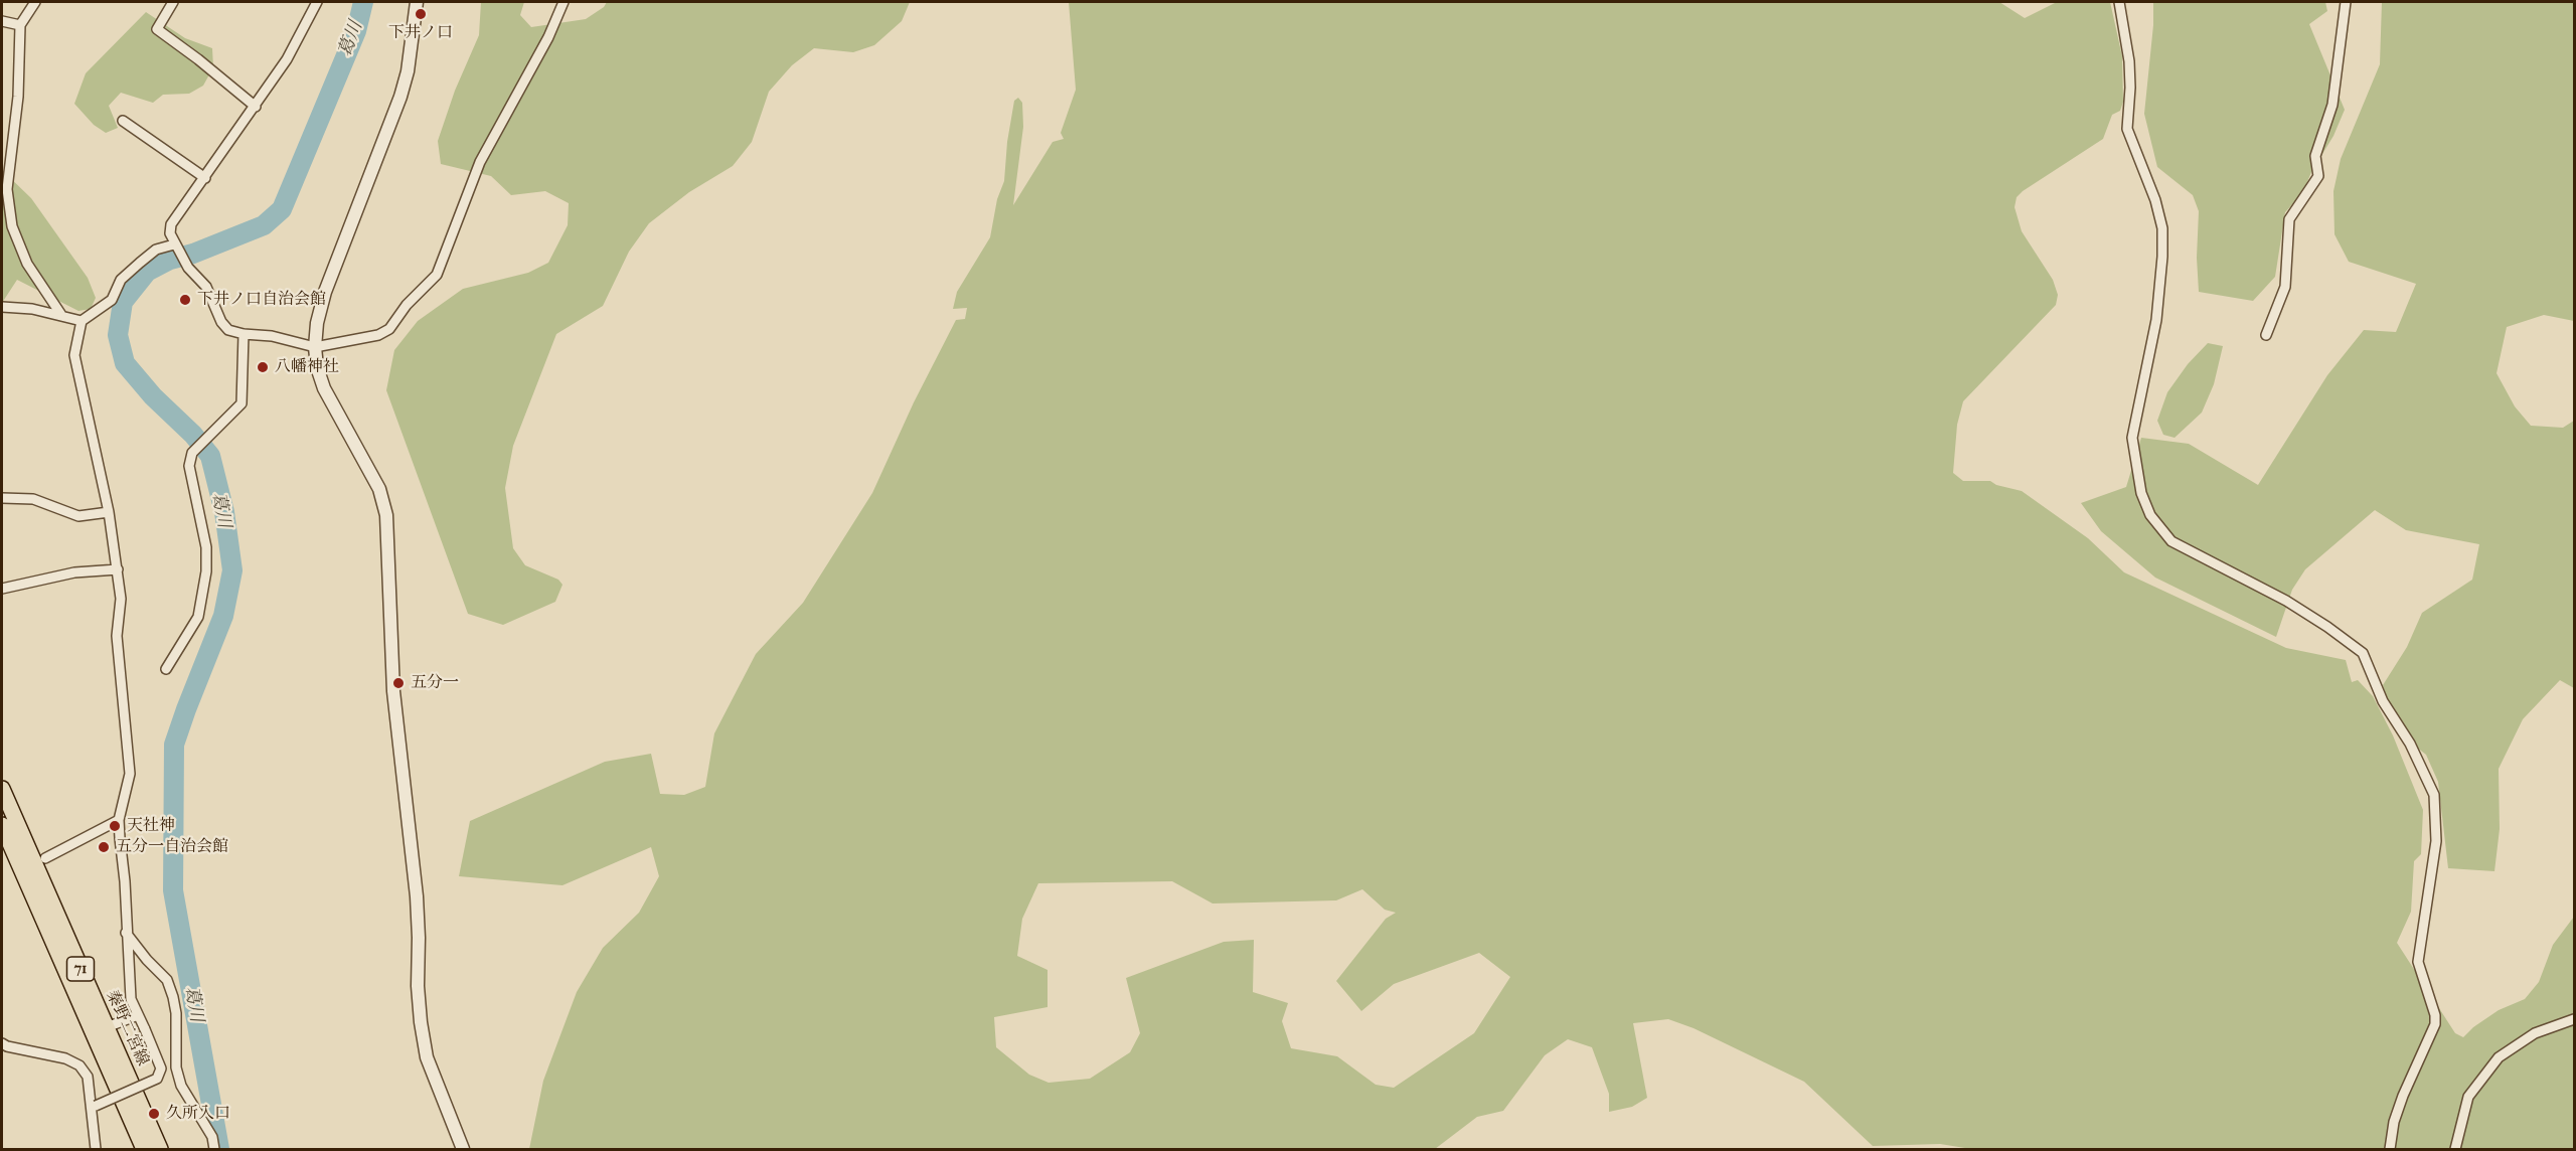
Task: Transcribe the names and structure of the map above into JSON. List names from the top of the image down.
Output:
{
  "streets": {
    "main road": ["71", "秦野二宮線"]
  },
  "water": ["葛川"],
  "places": [
    "下井ノ口",
    "下井ノ口自治会館",
    "八幡神社",
    "五分一",
    "天社神",
    "五分一自治会館",
    "久所入口"
  ]
}
